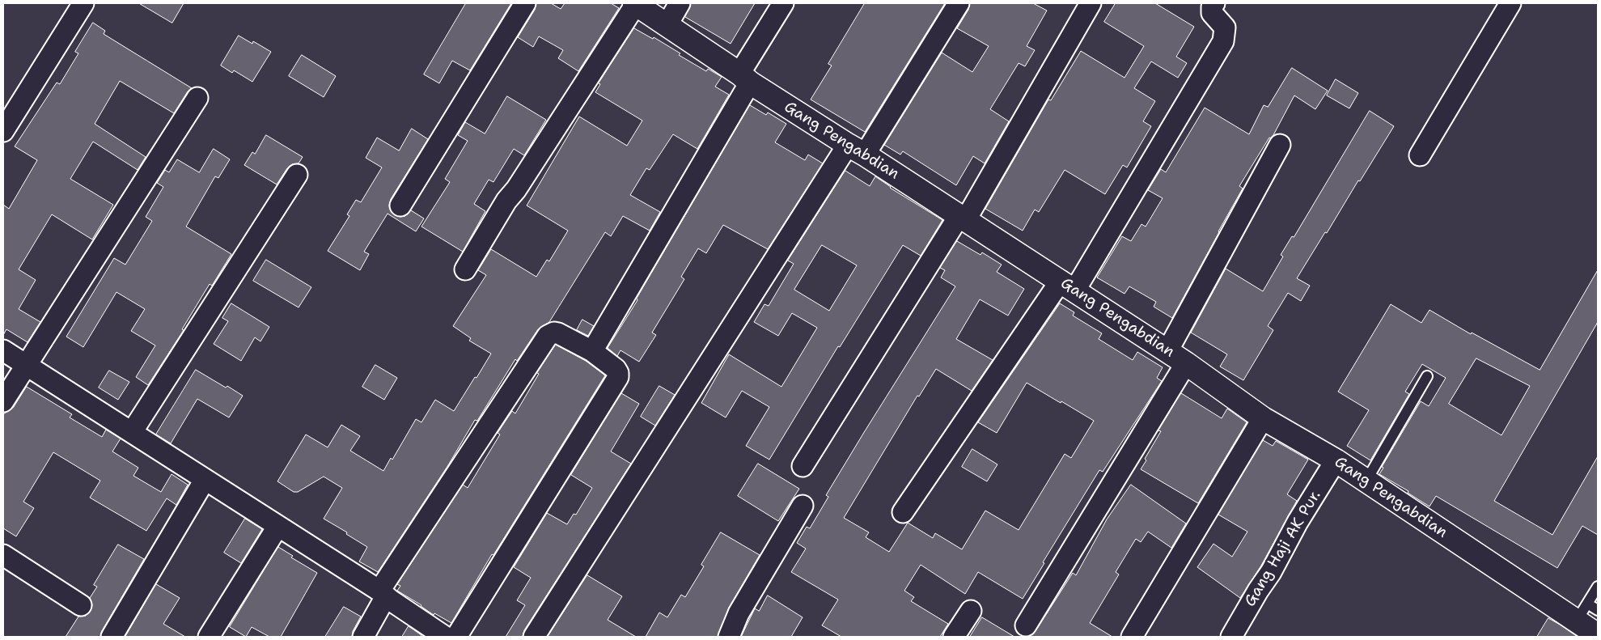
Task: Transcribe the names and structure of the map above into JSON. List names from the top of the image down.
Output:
{
  "streets": {
    "street": ["Gang Pengabdian", "Gang Haji AK Pur."]
  },
  "crossings": [
    ["Gang Pengabdian", "Gang Haji AK Pur."]
  ]
}
